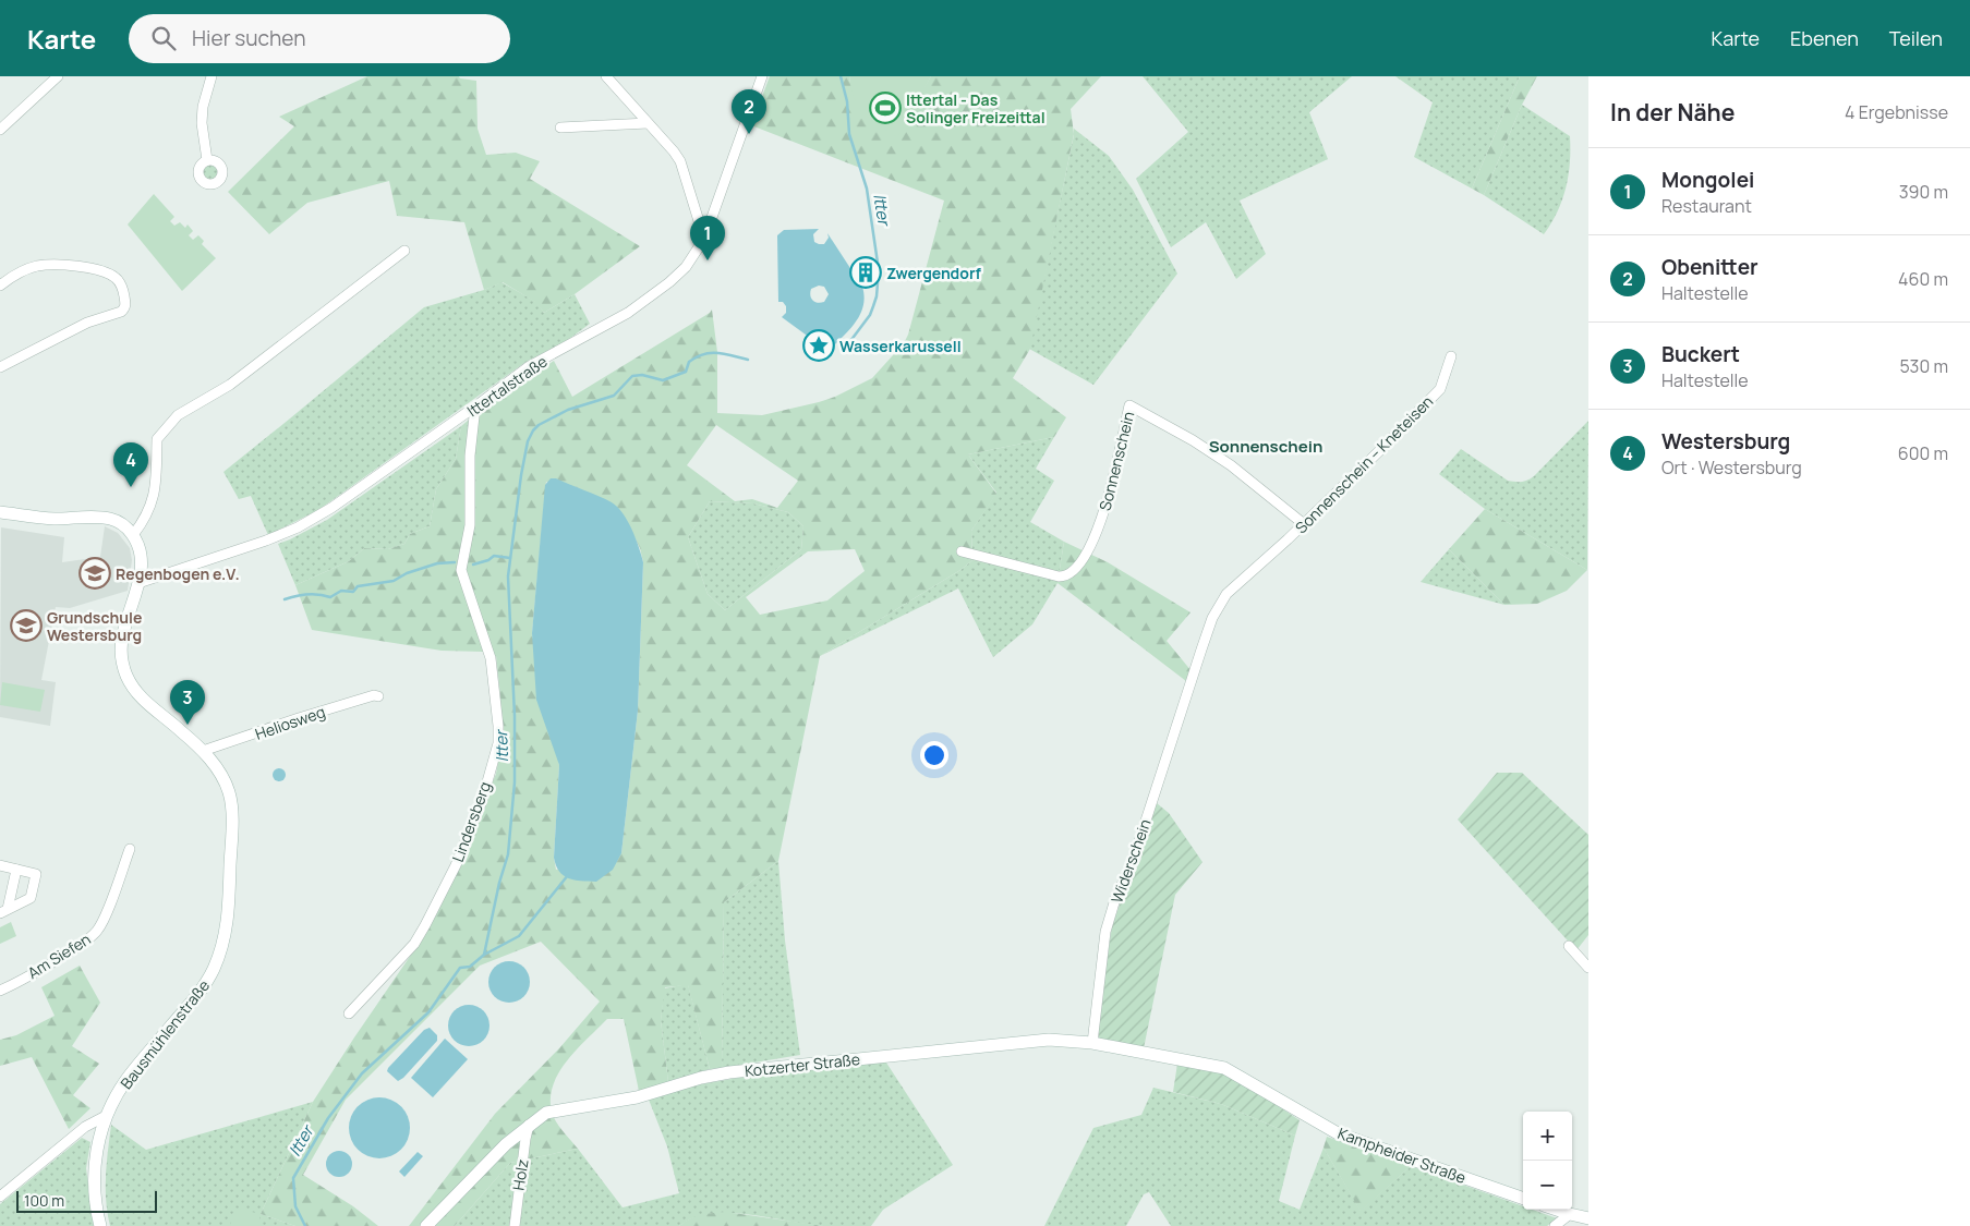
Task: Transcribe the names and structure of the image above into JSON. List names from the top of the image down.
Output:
{
  "streets": {
    "street": [
      "Ittertalstraße",
      "Sonnenschein",
      "Sonnenschein – Kneteisen",
      "Heliosweg",
      "Lindersberg",
      "Widerschein",
      "Am Siefen",
      "Bausmühlenstraße",
      "Kotzerter Straße",
      "Kampheider Straße",
      "Holz"
    ]
  },
  "crossings": [
    ["Ittertalstraße", "Lindersberg"],
    ["Ittertalstraße", "Bausmühlenstraße"],
    ["Sonnenschein", "Sonnenschein – Kneteisen"],
    ["Sonnenschein – Kneteisen", "Widerschein"],
    ["Heliosweg", "Bausmühlenstraße"],
    ["Widerschein", "Kotzerter Straße"],
    ["Kotzerter Straße", "Kampheider Straße"],
    ["Kotzerter Straße", "Holz"]
  ],
  "districts": ["Sonnenschein"],
  "water": ["Itter"],
  "places": {
    "sports": ["Ittertal - Das Solinger Freizeittal"],
    "building": ["Zwergendorf"],
    "place": ["Wasserkarussell"],
    "school or university": ["Regenbogen e.V.", "Grundschule Westersburg"]
  },
  "scale_bar": "100 m",
  "page": {
    "header": "Karte",
    "search": "Hier suchen",
    "nav": ["Karte", "Ebenen", "Teilen"],
    "heading": ["In der Nähe", "4 Ergebnisse"],
    "pins": [
      "2",
      "1",
      "4",
      "3"
    ],
    "list": [
      {
        "mark": "1",
        "name": "Mongolei",
        "note": "Restaurant",
        "value": "390 m"
      },
      {
        "mark": "2",
        "name": "Obenitter",
        "note": "Haltestelle",
        "value": "460 m"
      },
      {
        "mark": "3",
        "name": "Buckert",
        "note": "Haltestelle",
        "value": "530 m"
      },
      {
        "mark": "4",
        "name": "Westersburg",
        "note": "Ort · Westersburg",
        "value": "600 m"
      }
    ],
    "map_buttons": ["+", "−"],
    "scale": "100 m"
  }
}
